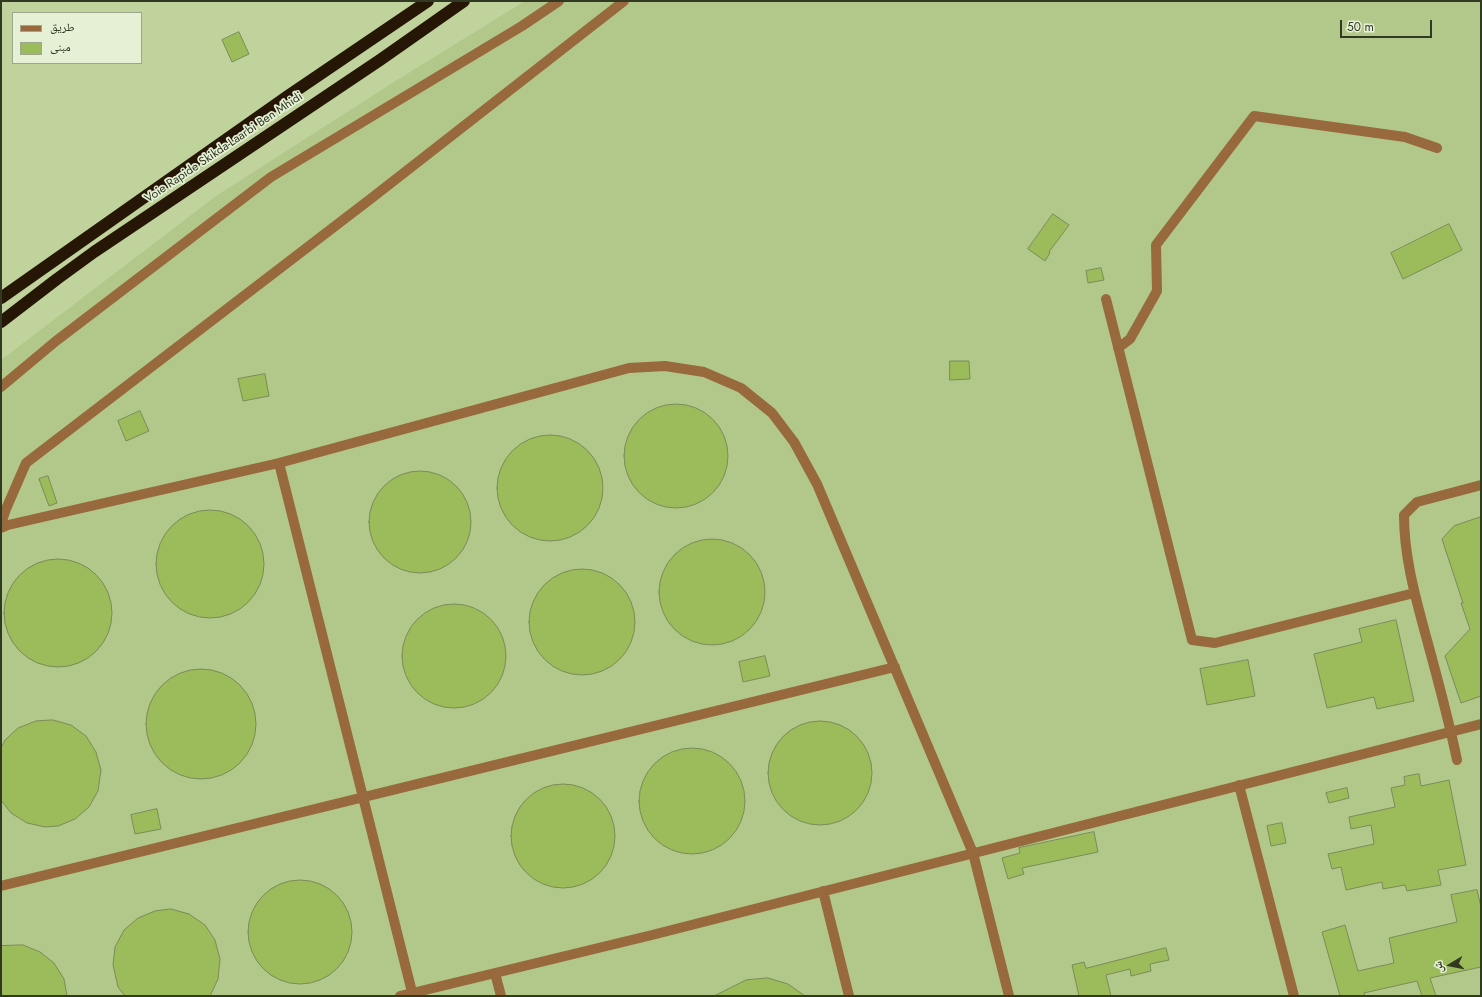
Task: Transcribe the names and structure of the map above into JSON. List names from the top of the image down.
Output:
{
  "streets": {
    "highway": ["Voie Rapide Skikda-Laarbi Ben Mhidi"]
  },
  "legend": ["طريق", "مبنى"],
  "scale_bar": "50 m",
  "north": "left"
}
